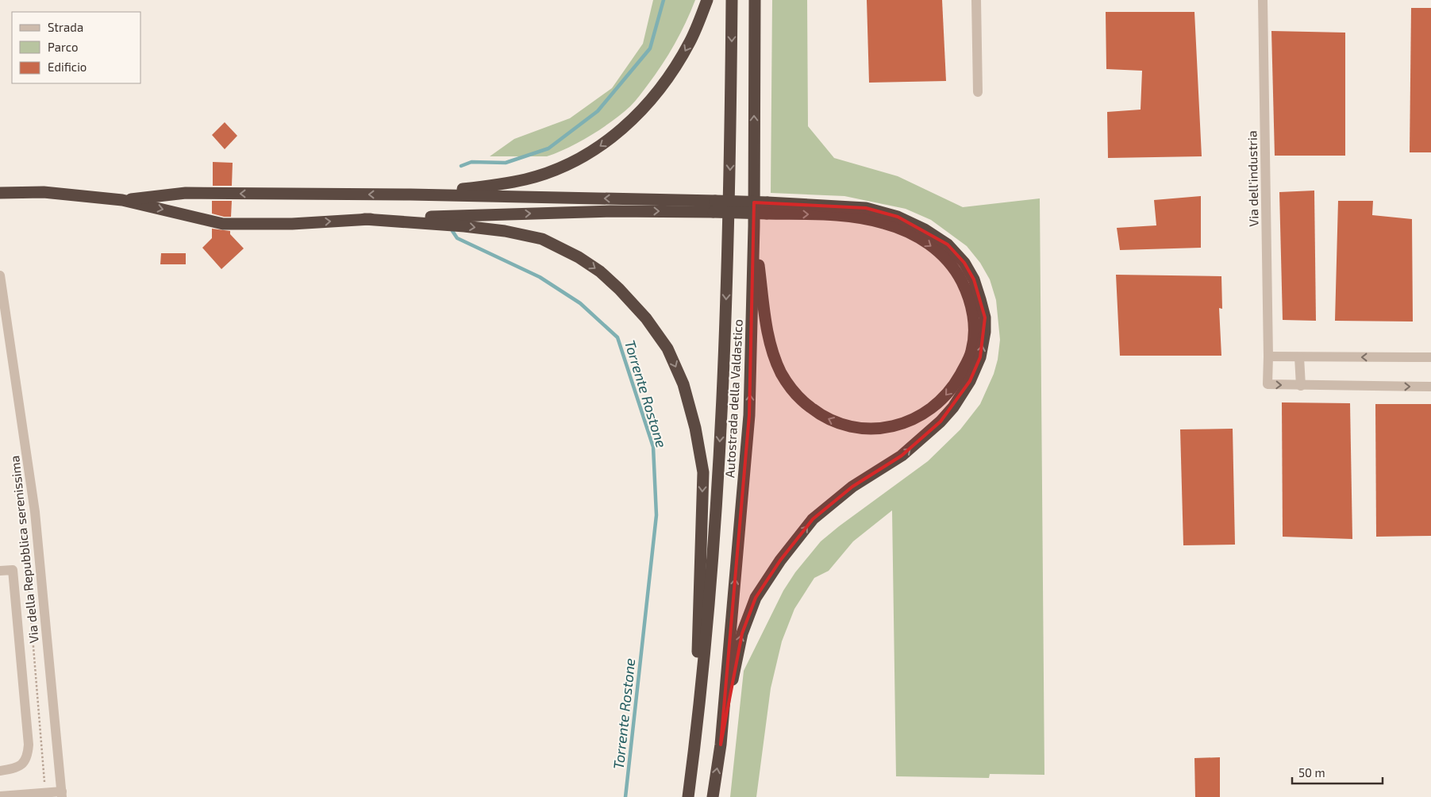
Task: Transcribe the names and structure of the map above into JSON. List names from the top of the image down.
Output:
{
  "streets": {
    "highway": ["Autostrada della Valdastico"],
    "street": ["Via dell'industria", "Via della Repubblica serenissima"]
  },
  "water": ["Torrente Rostone"],
  "legend": ["Strada", "Parco", "Edificio"],
  "scale_bar": "50 m"
}
